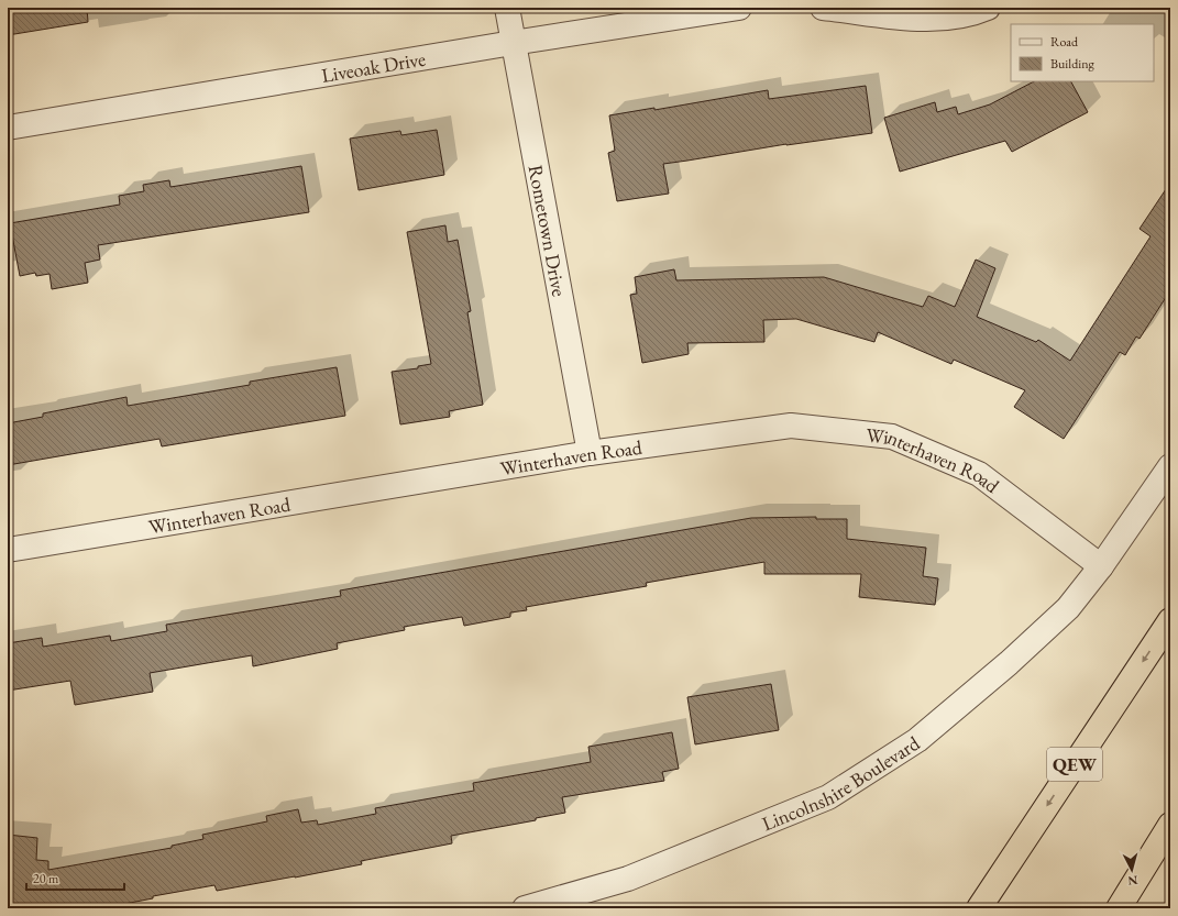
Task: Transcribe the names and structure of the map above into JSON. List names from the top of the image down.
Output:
{
  "streets": {
    "highway": ["QEW"],
    "street": [
      "Liveoak Drive",
      "Rometown Drive",
      "Winterhaven Road",
      "Lincolnshire Boulevard"
    ]
  },
  "crossings": [
    ["Liveoak Drive", "Rometown Drive"],
    ["Rometown Drive", "Winterhaven Road"],
    ["Winterhaven Road", "Lincolnshire Boulevard"]
  ],
  "legend": ["Road", "Building"],
  "scale_bar": "20 m",
  "north": "bottom"
}
